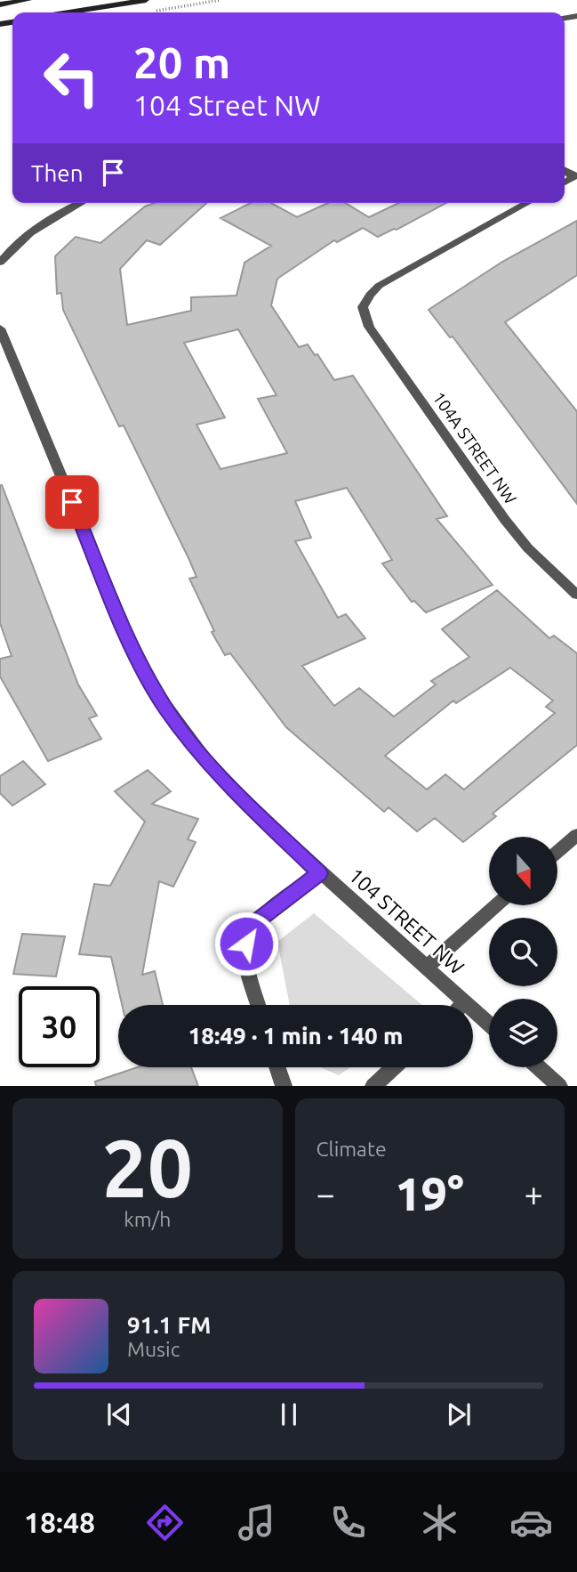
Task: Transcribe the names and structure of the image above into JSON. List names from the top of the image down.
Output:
{
  "streets": {
    "street": ["104A STREET NW", "104 STREET NW"]
  },
  "north": "bottom",
  "page": {
    "turn": ["20 m", "104 Street NW"],
    "then": "Then",
    "limit": "30",
    "trip": "18:49 · 1 min · 140 m",
    "tile": [
      ["20", "km/h"],
      "Climate"
    ],
    "heat": ["−", "19°", "+"],
    "song": ["91.1 FM", "Music"],
    "tabs": "18:48"
  }
}
